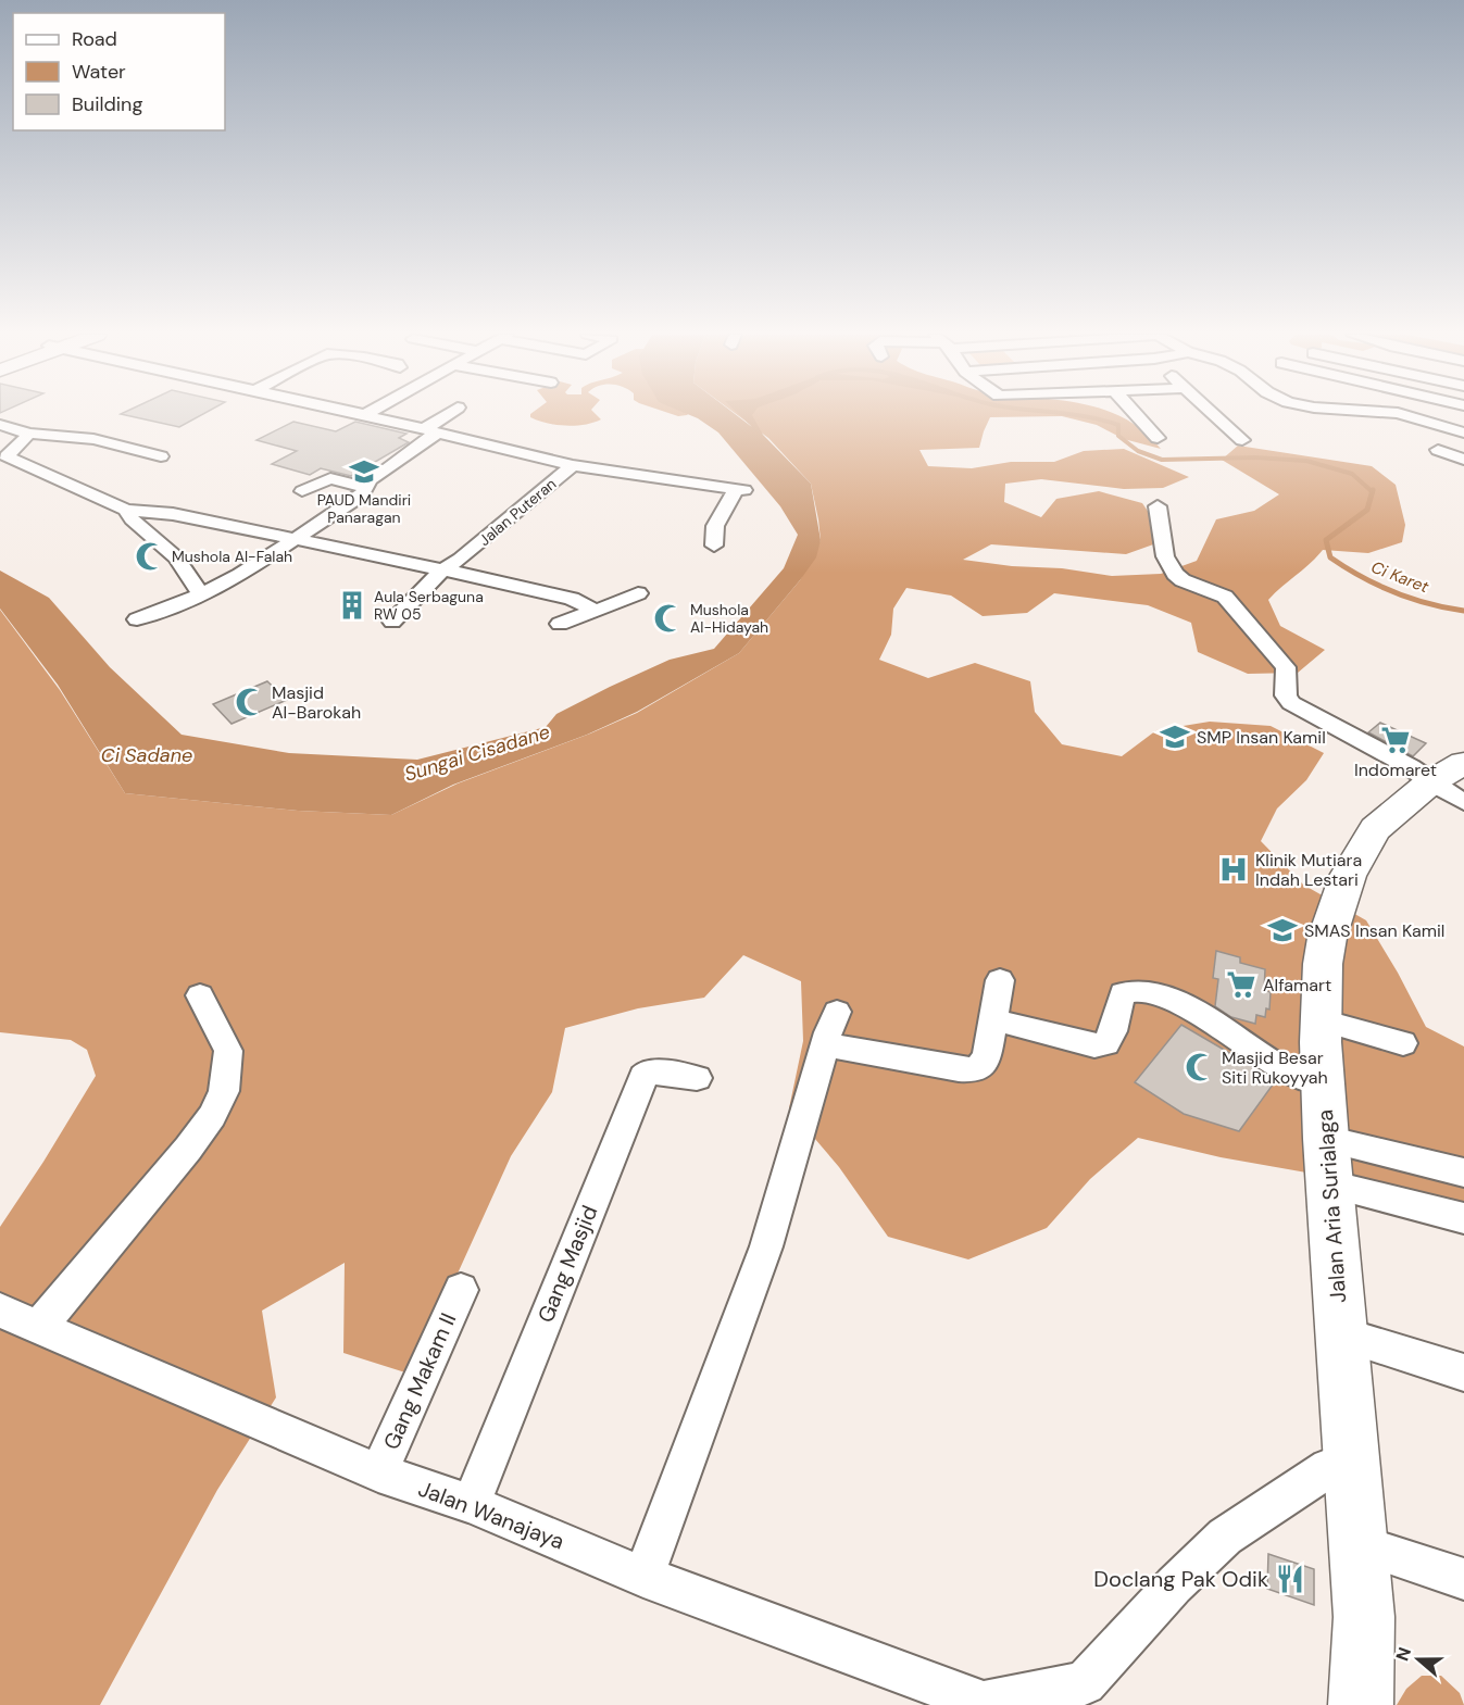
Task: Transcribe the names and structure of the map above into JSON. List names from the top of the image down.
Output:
{
  "streets": {
    "main road": ["Jalan Aria Surialaga"],
    "street": [
      "Jalan Puteran",
      "Gang Masjid",
      "Gang Makam II",
      "Jalan Wanajaya"
    ]
  },
  "crossings": [
    ["Gang Masjid", "Jalan Wanajaya"],
    ["Gang Makam II", "Jalan Wanajaya"]
  ],
  "water": ["Ci Karet", "Sungai Cisadane", "Ci Sadane"],
  "places": {
    "school or university": ["PAUD Mandiri Panaragan", "SMP Insan Kamil", "SMAS Insan Kamil"],
    "mosque": [
      "Mushola Al-Falah",
      "Mushola Al-Hidayah",
      "Masjid Al-Barokah",
      "Masjid Besar Siti Rukoyyah"
    ],
    "building": ["Aula Serbaguna RW 05"],
    "supermarket": ["Indomaret", "Alfamart"],
    "hospital": ["Klinik Mutiara Indah Lestari"],
    "restaurant": ["Doclang Pak Odik"]
  },
  "legend": ["Road", "Water", "Building"],
  "north": "left"
}
